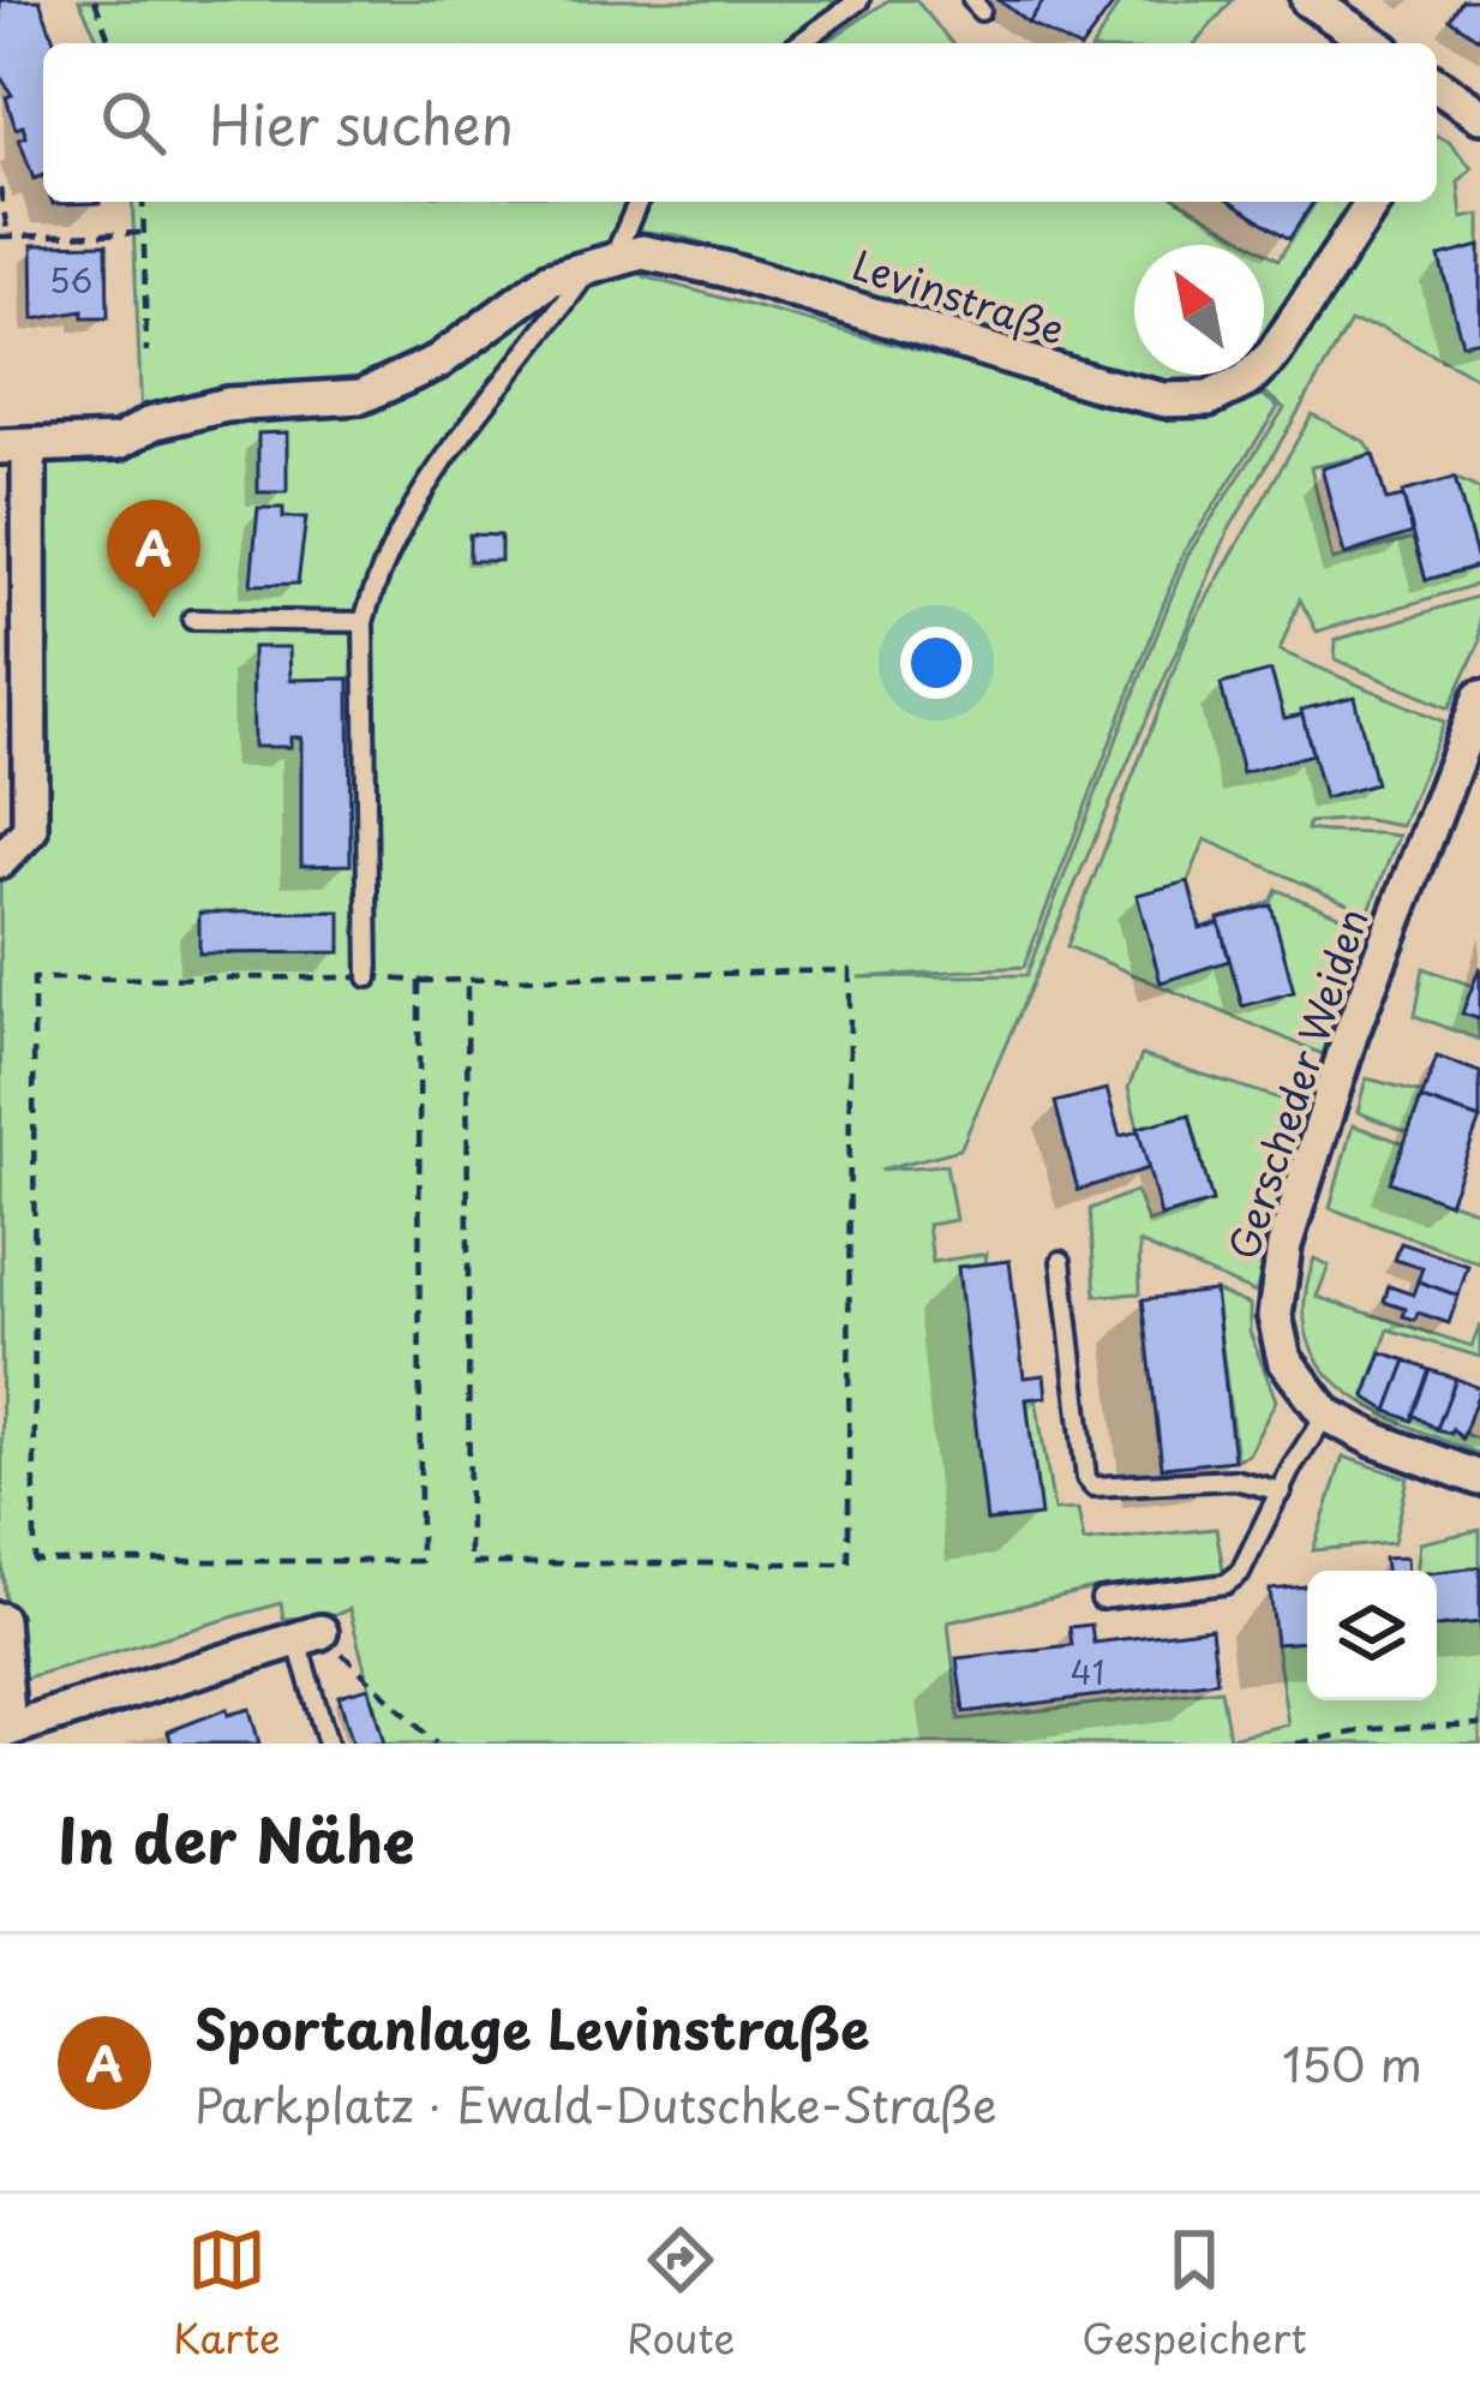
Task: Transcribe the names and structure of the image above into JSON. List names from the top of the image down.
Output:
{
  "streets": {
    "street": ["Levinstraße", "Gerscheder Weiden"]
  },
  "house_numbers": ["56", "41"],
  "north": "top left",
  "page": {
    "search": "Hier suchen",
    "pins": "A",
    "heading": "In der Nähe",
    "list": [
      {
        "mark": "A",
        "name": "Sportanlage Levinstraße",
        "note": "Parkplatz · Ewald-Dutschke-Straße",
        "value": "150 m"
      }
    ],
    "nav": ["Karte", "Route", "Gespeichert"]
  }
}
